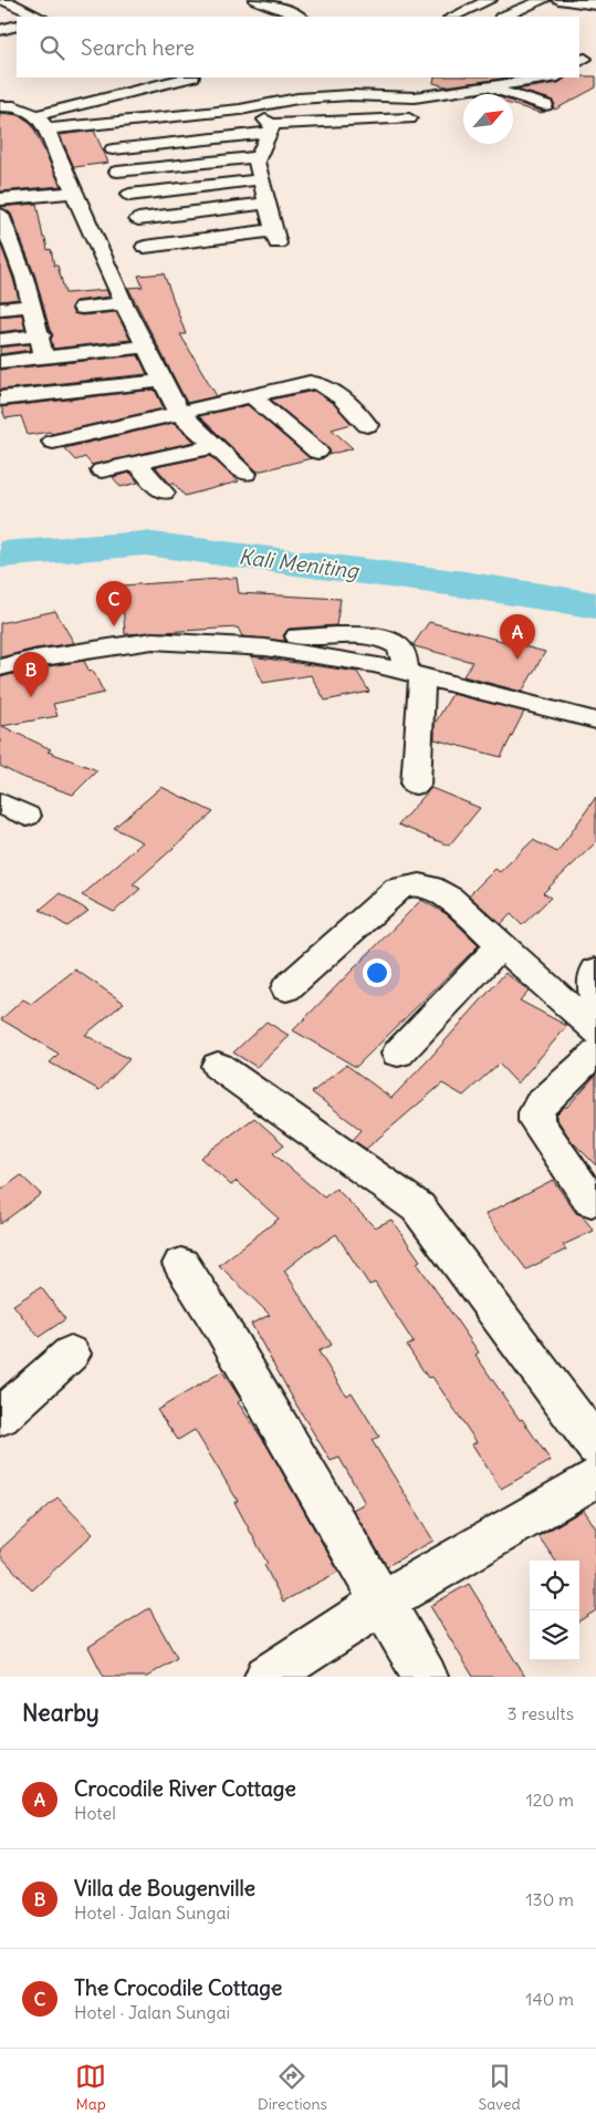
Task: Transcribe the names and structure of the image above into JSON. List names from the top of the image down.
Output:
{
  "water": ["Kali Meniting"],
  "north": "top right",
  "page": {
    "search": "Search here",
    "pins": ["C", "A", "B"],
    "heading": ["Nearby", "3 results"],
    "list": [
      {
        "mark": "A",
        "name": "Crocodile River Cottage",
        "note": "Hotel",
        "value": "120 m"
      },
      {
        "mark": "B",
        "name": "Villa de Bougenville",
        "note": "Hotel · Jalan Sungai",
        "value": "130 m"
      },
      {
        "mark": "C",
        "name": "The Crocodile Cottage",
        "note": "Hotel · Jalan Sungai",
        "value": "140 m"
      }
    ],
    "nav": ["Map", "Directions", "Saved"]
  }
}
